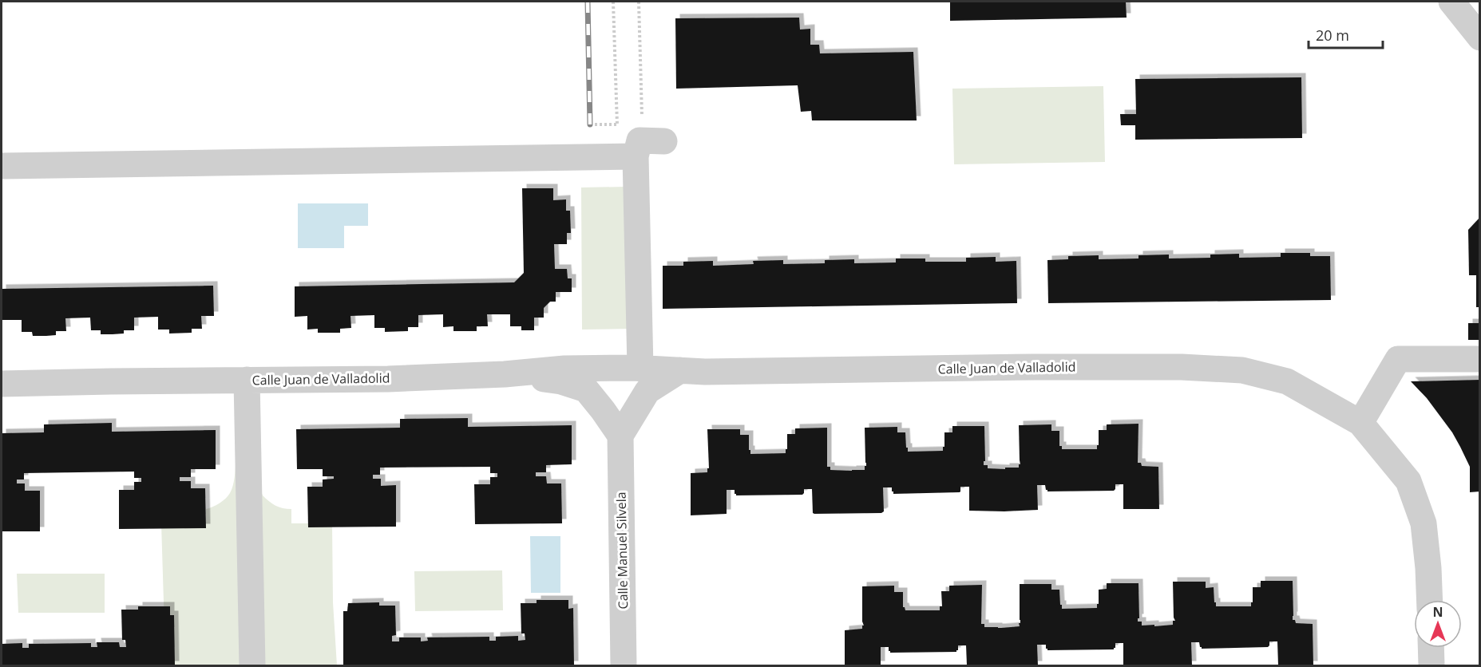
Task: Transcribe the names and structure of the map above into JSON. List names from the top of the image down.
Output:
{
  "streets": {
    "street": ["Calle Juan de Valladolid", "Calle Manuel Silvela"]
  },
  "scale_bar": "20 m",
  "north": "top"
}
